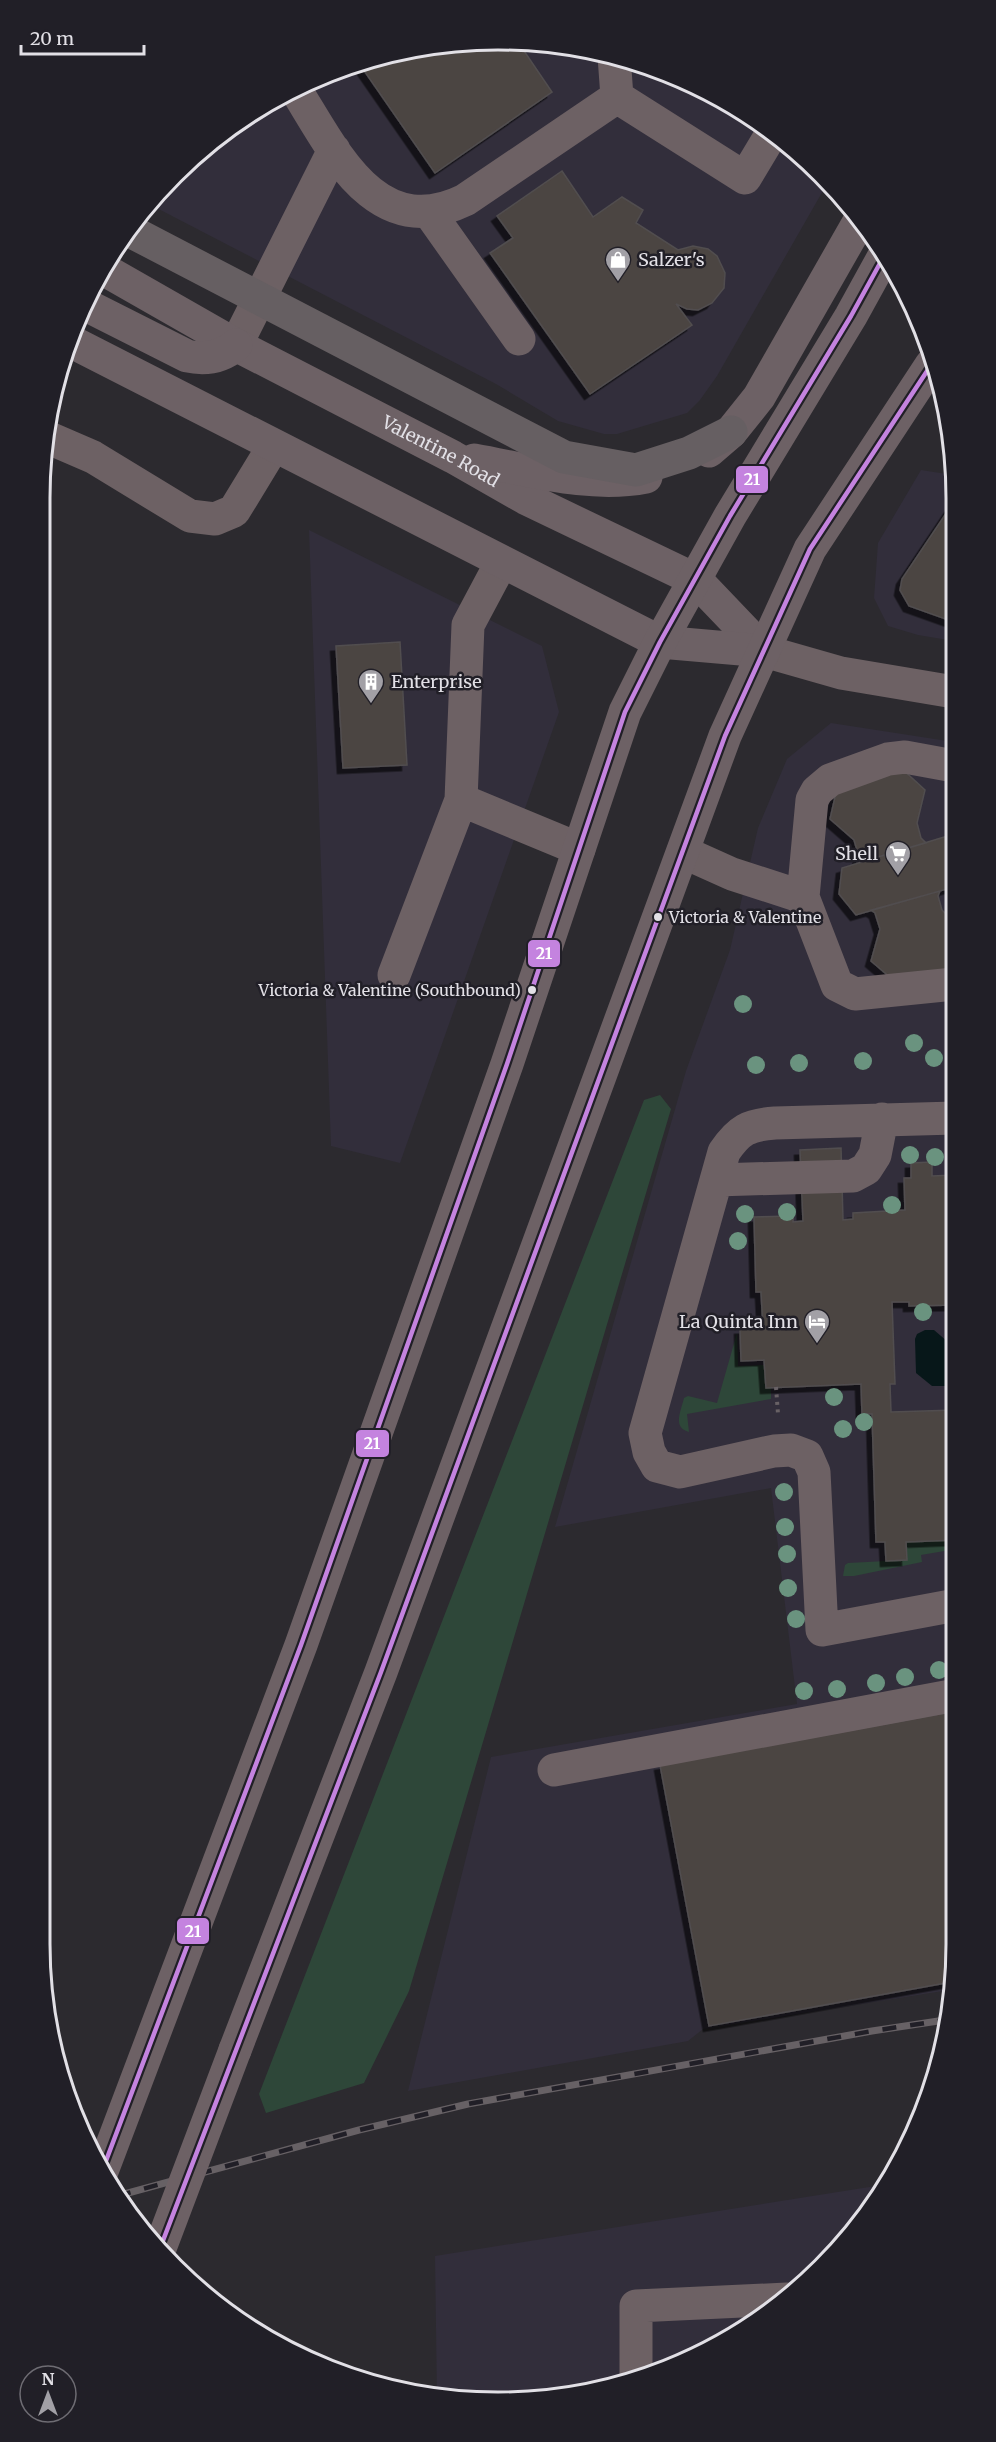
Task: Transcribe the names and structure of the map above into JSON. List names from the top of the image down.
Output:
{
  "streets": {
    "main road": ["Valentine Road"]
  },
  "places": {
    "shop": ["Salzer's"],
    "building": ["Enterprise"],
    "supermarket": ["Shell"],
    "other": ["Victoria & Valentine", "Victoria & Valentine (Southbound)"],
    "hotel": ["La Quinta Inn"]
  },
  "lines": ["transit line 21"],
  "scale_bar": "20 m",
  "north": "top"
}
